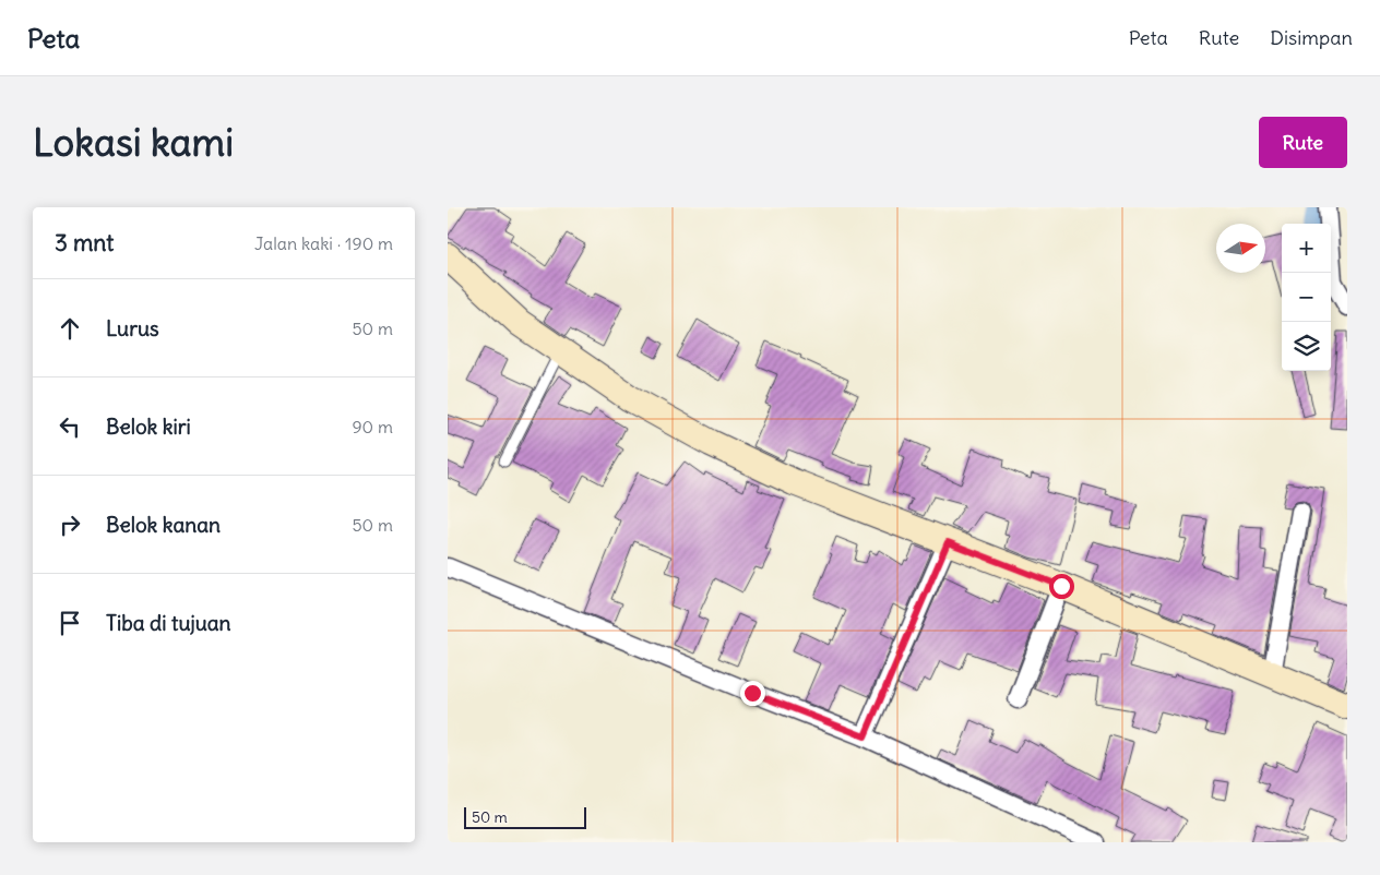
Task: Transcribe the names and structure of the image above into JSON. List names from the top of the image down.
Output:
{
  "scale_bar": "50 m",
  "north": "right",
  "page": {
    "header": "Peta",
    "nav": ["Peta", "Rute", "Disimpan"],
    "buttons": "Rute",
    "title": "Lokasi kami",
    "heading": ["3 mnt", "Jalan kaki · 190 m"],
    "map_buttons": ["+", "−"],
    "list": [
      ["Lurus", "50 m"],
      ["Belok kiri", "90 m"],
      ["Belok kanan", "50 m"],
      "Tiba di tujuan"
    ],
    "scale": "50 m"
  }
}
